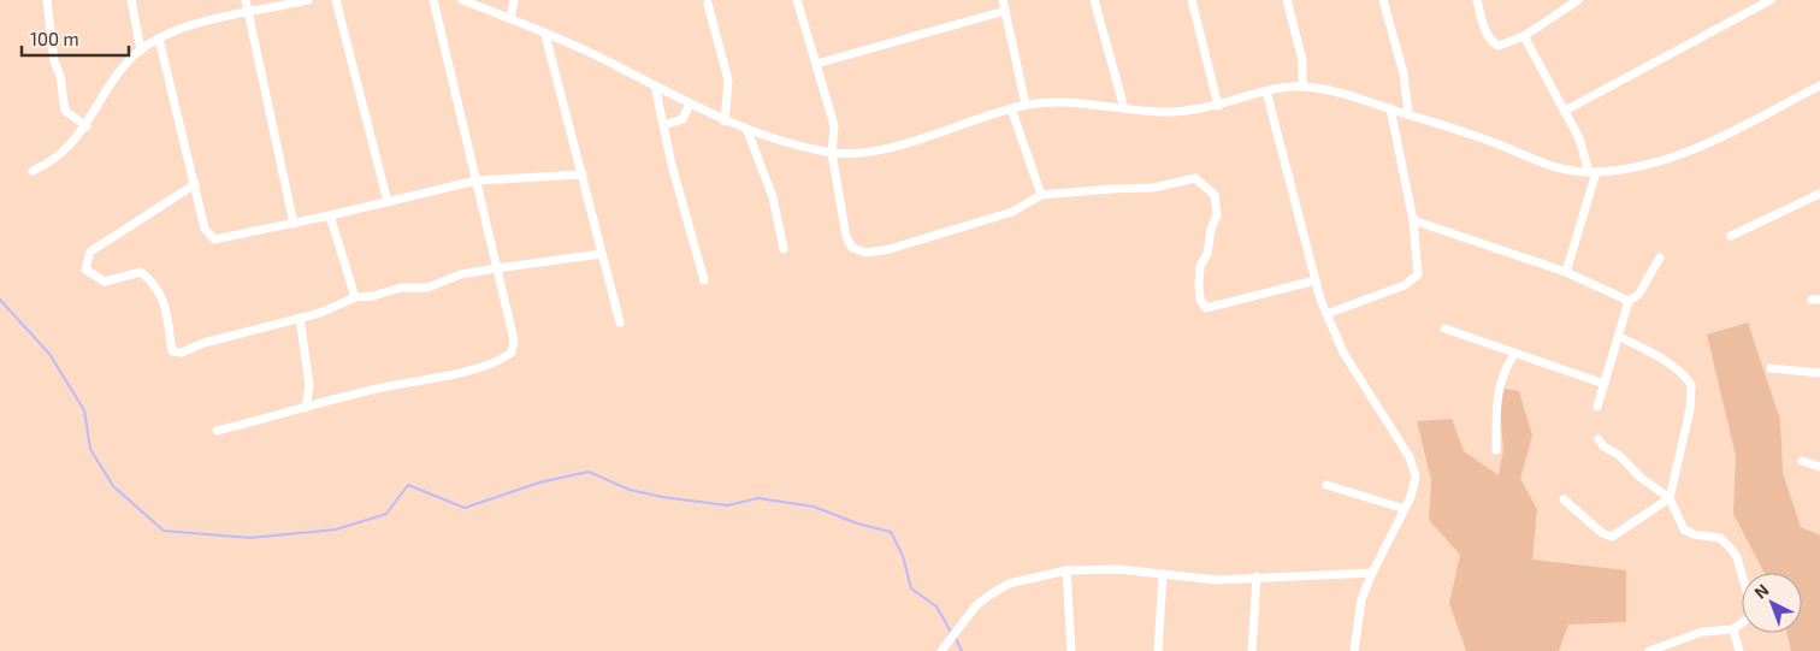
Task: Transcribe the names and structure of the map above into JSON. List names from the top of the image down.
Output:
{
  "scale_bar": "100 m",
  "north": "top left"
}
